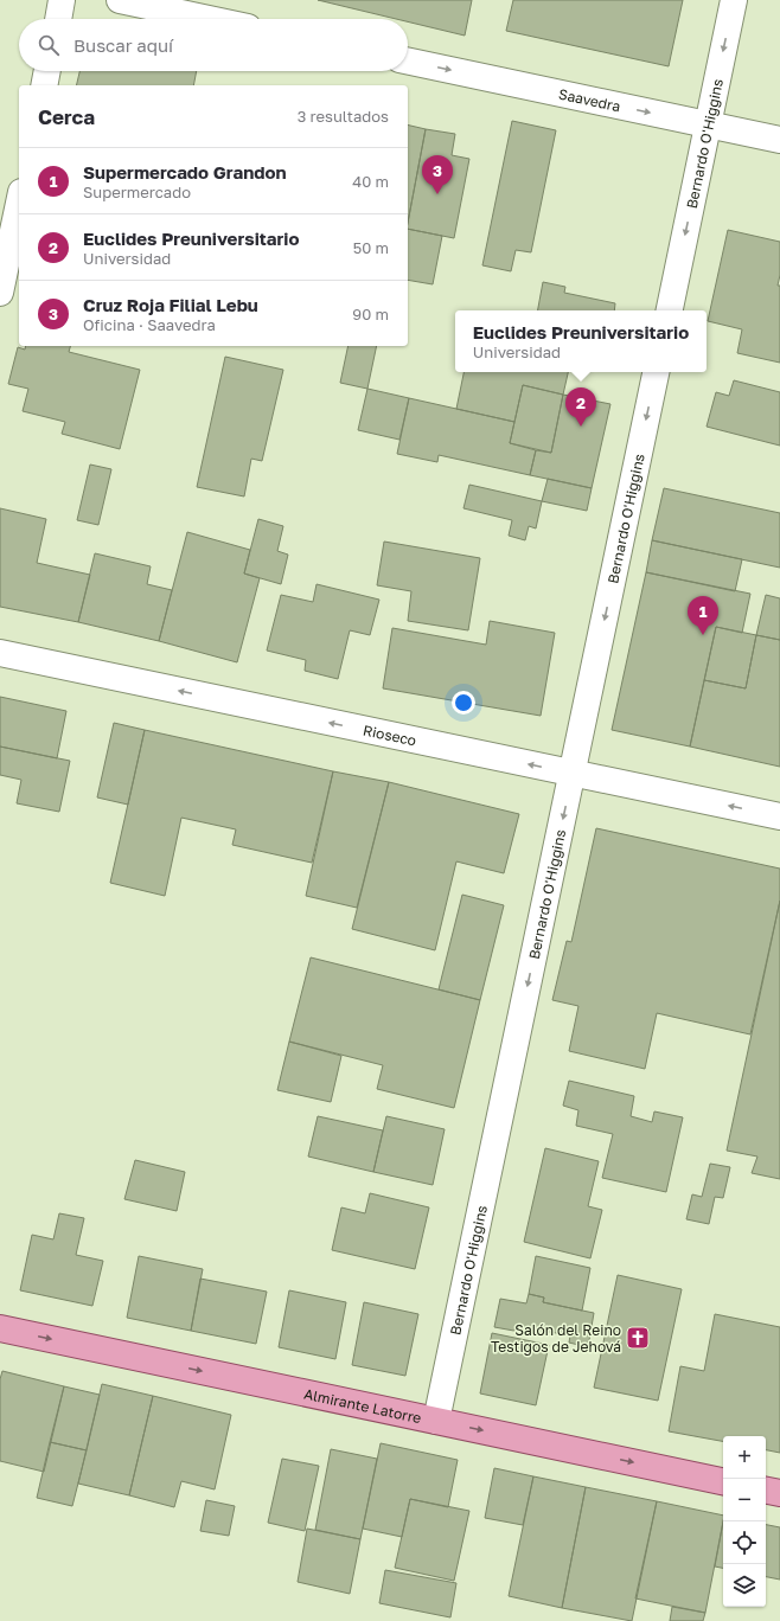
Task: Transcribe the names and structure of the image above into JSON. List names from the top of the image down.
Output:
{
  "streets": {
    "main road": ["Almirante Latorre"],
    "street": ["Saavedra", "Bernardo O'Higgins", "Rioseco"]
  },
  "crossings": [
    ["Saavedra", "Bernardo O'Higgins"],
    ["Bernardo O'Higgins", "Rioseco"],
    ["Bernardo O'Higgins", "Almirante Latorre"]
  ],
  "one_way": [
    "Saavedra",
    "Bernardo O'Higgins",
    "Rioseco",
    "Almirante Latorre"
  ],
  "places": {
    "church": ["Salón del Reino Testigos de Jehová"]
  },
  "page": {
    "search": "Buscar aquí",
    "heading": ["Cerca", "3 resultados"],
    "list": [
      {
        "mark": "1",
        "name": "Supermercado Grandon",
        "note": "Supermercado",
        "value": "40 m"
      },
      {
        "mark": "2",
        "name": "Euclides Preuniversitario",
        "note": "Universidad",
        "value": "50 m"
      },
      {
        "mark": "3",
        "name": "Cruz Roja Filial Lebu",
        "note": "Oficina · Saavedra",
        "value": "90 m"
      }
    ],
    "pins": ["3", "2", "1"],
    "popup": ["Euclides Preuniversitario", "Universidad"],
    "map_buttons": ["+", "−"]
  }
}
